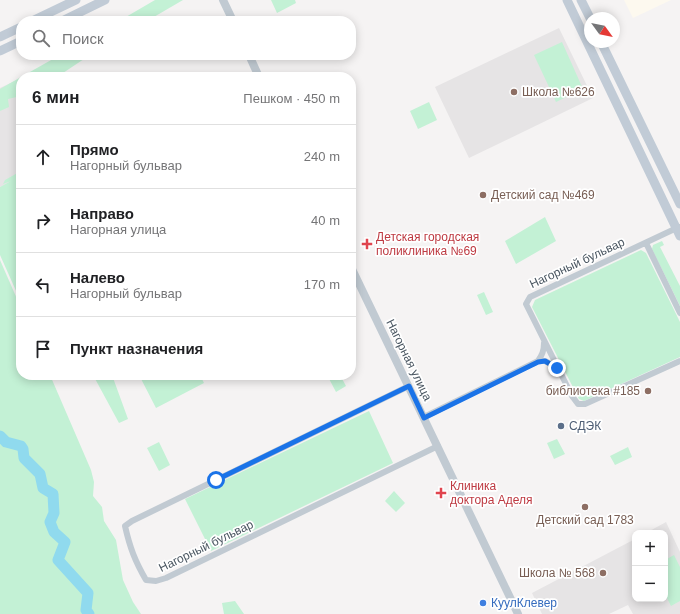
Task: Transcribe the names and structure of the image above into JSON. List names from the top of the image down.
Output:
{
  "streets": {
    "street": ["Нагорный бульвар", "Нагорная улица"]
  },
  "crossings": [
    ["Нагорный бульвар", "Нагорная улица"]
  ],
  "places": {
    "other": [
      "Школа №626",
      "Детский сад №469",
      "библиотека #185",
      "СДЭК",
      "Детский сад 1783",
      "Школа № 568",
      "КуулКлевер"
    ],
    "health": ["Детская городская поликлиника №69", "Клиника доктора Аделя"]
  },
  "north": "bottom right",
  "page": {
    "search": "Поиск",
    "heading": ["6 мин", "Пешком · 450 m"],
    "list": [
      ["Прямо", "Нагорный бульвар", "240 m"],
      ["Направо", "Нагорная улица", "40 m"],
      ["Налево", "Нагорный бульвар", "170 m"],
      "Пункт назначения"
    ],
    "map_buttons": ["+", "−"]
  }
}
